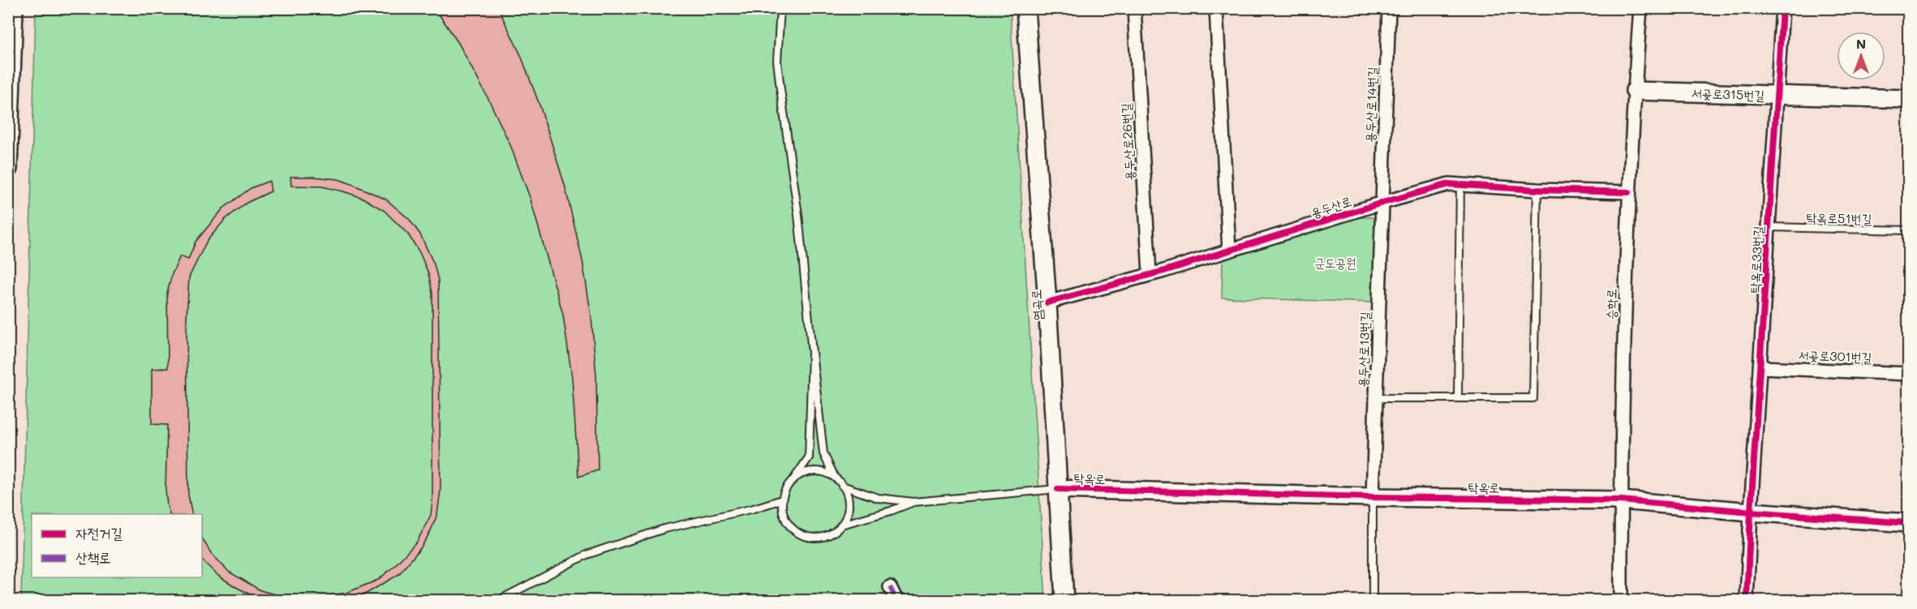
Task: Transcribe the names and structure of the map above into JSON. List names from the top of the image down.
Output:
{
  "streets": {
    "street": [
      "서곶로315번길",
      "용두산로14번길",
      "용두산로26번길",
      "용두산로",
      "탁옥로33번길",
      "승학로",
      "염곡로",
      "용두산로13번길",
      "서곶로301번길",
      "탁옥로"
    ],
    "lane": ["탁옥로51번길"]
  },
  "crossings": [
    ["서곶로315번길", "탁옥로33번길"],
    ["서곶로315번길", "승학로"],
    ["용두산로14번길", "용두산로"],
    ["용두산로14번길", "용두산로13번길"],
    ["용두산로26번길", "용두산로"],
    ["용두산로", "승학로"],
    ["용두산로", "염곡로"],
    ["용두산로", "용두산로13번길"],
    ["탁옥로51번길", "탁옥로33번길"],
    ["탁옥로33번길", "서곶로301번길"],
    ["탁옥로33번길", "탁옥로"],
    ["승학로", "탁옥로"],
    ["염곡로", "탁옥로"],
    ["용두산로13번길", "탁옥로"]
  ],
  "parks": ["군도공원"],
  "legend": ["자전거길", "산책로"],
  "north": "top"
}
